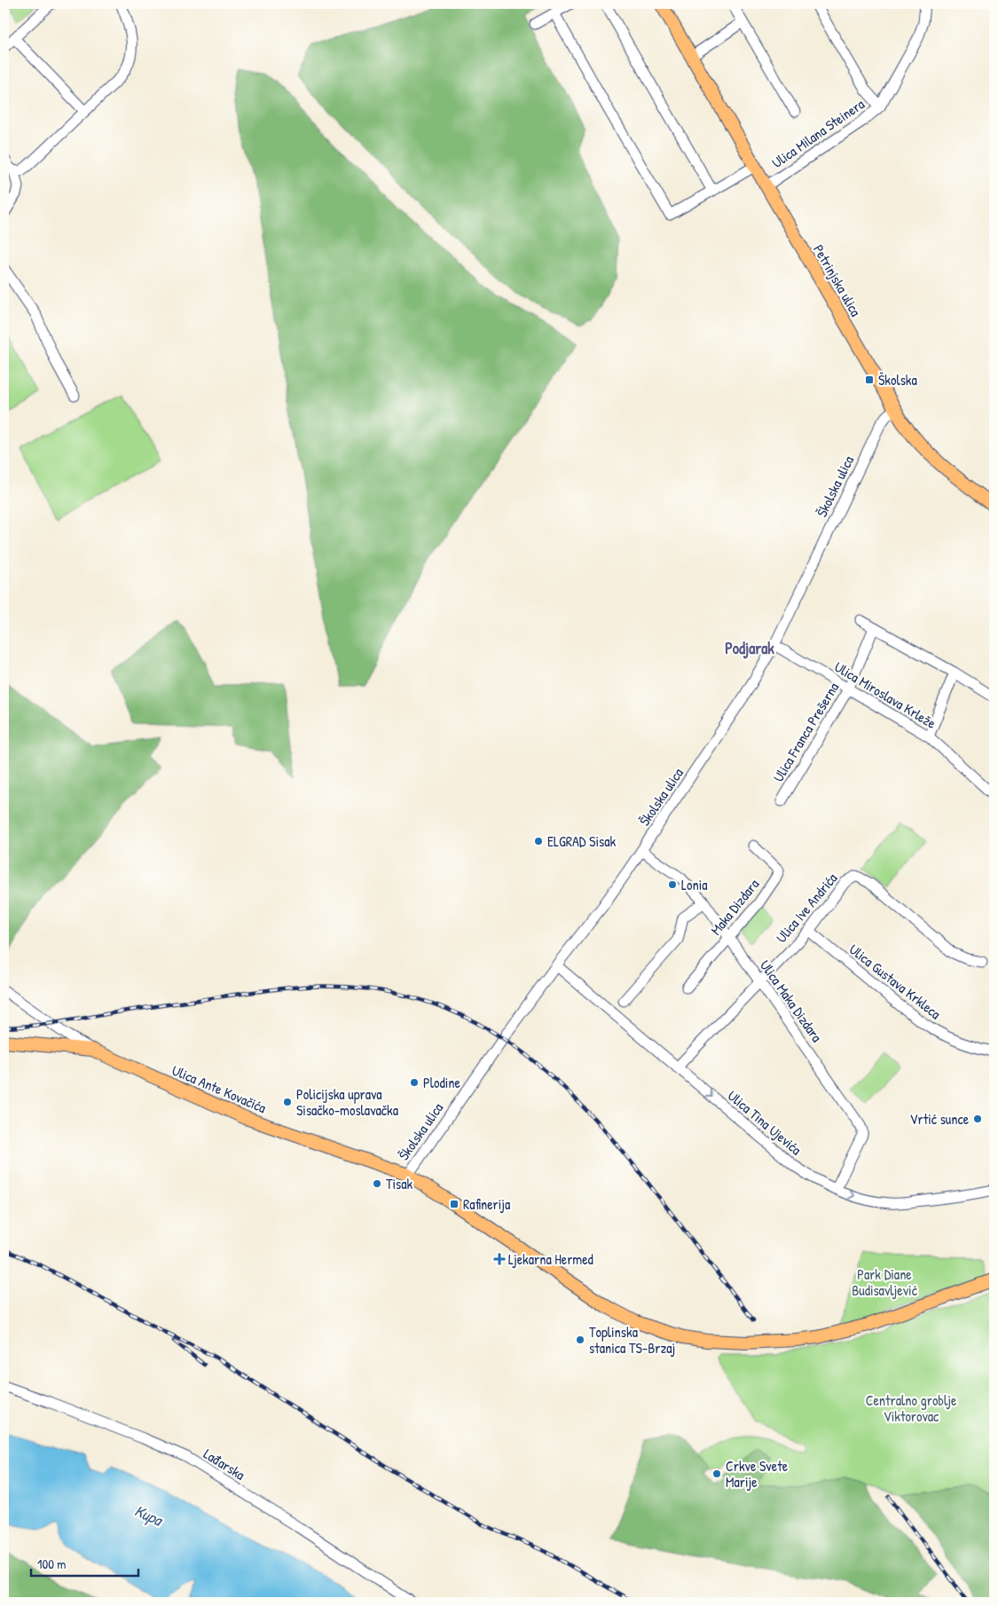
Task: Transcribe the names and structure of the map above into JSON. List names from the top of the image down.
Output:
{
  "streets": {
    "main road": ["Petrinjska ulica", "Ulica Ante Kovačića"],
    "street": [
      "Ulica Milana Steinera",
      "Školska ulica",
      "Ulica Miroslava Krleže",
      "Ulica Franca Prešerna",
      "Maka Dizdara",
      "Ulica Ive Andrića",
      "Ulica Gustava Krkleca",
      "Ulica Maka Dizdara",
      "Ulica Tina Ujevića",
      "Lađarska"
    ]
  },
  "crossings": [
    ["Ulica Milana Steinera", "Petrinjska ulica"],
    ["Petrinjska ulica", "Školska ulica"],
    ["Školska ulica", "Ulica Miroslava Krleže"],
    ["Školska ulica", "Ulica Maka Dizdara"],
    ["Školska ulica", "Ulica Ante Kovačića"],
    ["Školska ulica", "Ulica Tina Ujevića"],
    ["Ulica Miroslava Krleže", "Ulica Franca Prešerna"],
    ["Maka Dizdara", "Ulica Maka Dizdara"],
    ["Ulica Ive Andrića", "Ulica Gustava Krkleca"],
    ["Ulica Ive Andrića", "Ulica Maka Dizdara"],
    ["Ulica Ive Andrića", "Ulica Tina Ujevića"],
    ["Ulica Maka Dizdara", "Ulica Tina Ujevića"]
  ],
  "one_way": ["Ulica Tina Ujevića"],
  "districts": ["Podjarak"],
  "water": ["Kupa"],
  "parks": ["Park Diane Budisavljević", "Centralno groblje Viktorovac"],
  "places": {
    "transit": ["Školska", "Rafinerija"],
    "other": [
      "ELGRAD Sisak",
      "Lonia",
      "Plodine",
      "Policijska uprava Sisačko-moslavačka",
      "Vrtić sunce",
      "Tisak",
      "Toplinska stanica TS-Brzaj",
      "Crkve Svete Marije"
    ],
    "health": ["Ljekarna Hermed"]
  },
  "scale_bar": "100 m"
}
